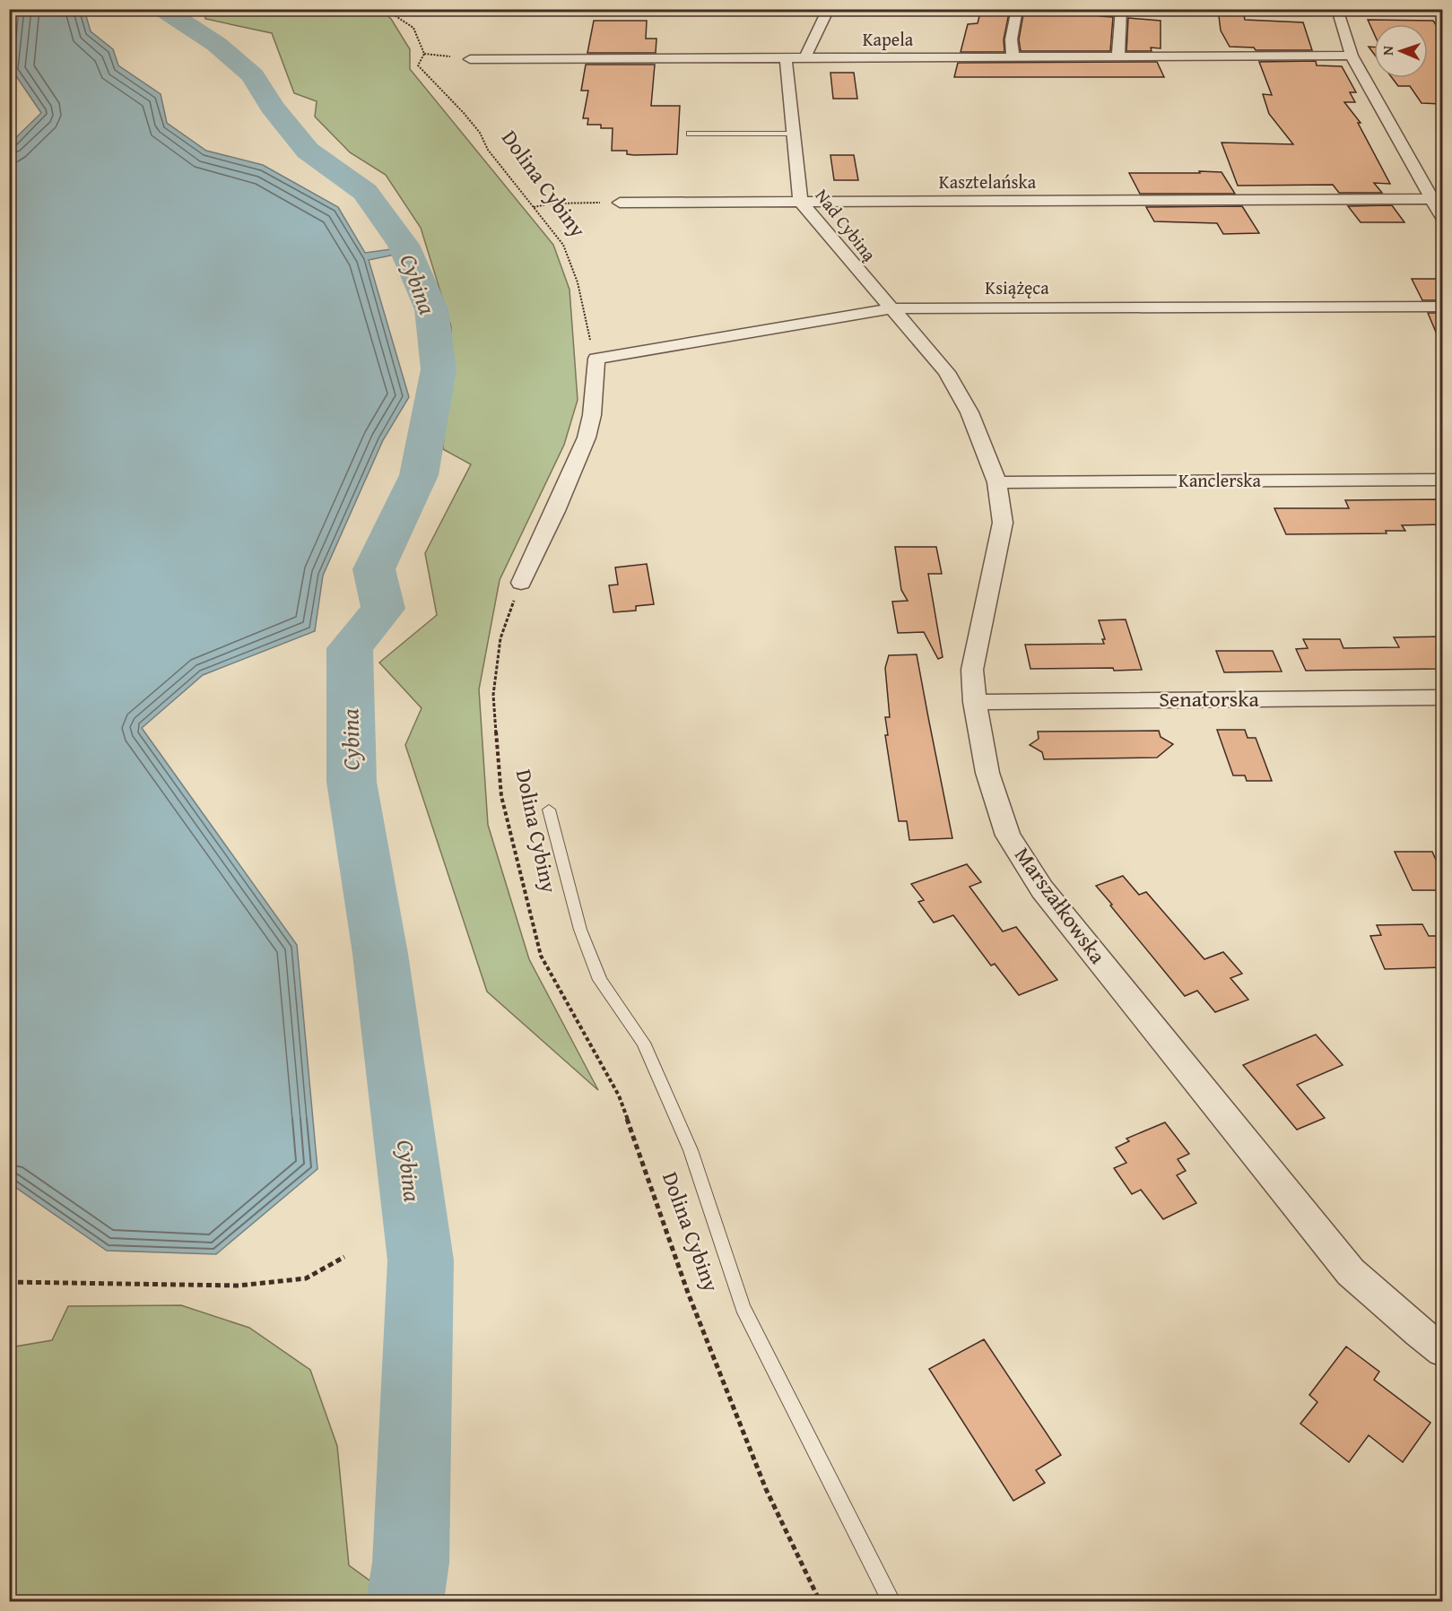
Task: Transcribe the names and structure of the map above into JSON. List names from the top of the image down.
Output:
{
  "streets": {
    "street": [
      "Kapela",
      "Kasztelańska",
      "Nad Cybiną",
      "Książęca",
      "Kanclerska",
      "Senatorska",
      "Marszałkowska"
    ],
    "path": ["Dolina Cybiny"]
  },
  "crossings": [
    ["Kapela", "Nad Cybiną"],
    ["Kasztelańska", "Nad Cybiną"],
    ["Dolina Cybiny", "Książęca"],
    ["Nad Cybiną", "Książęca"],
    ["Nad Cybiną", "Marszałkowska"],
    ["Książęca", "Marszałkowska"],
    ["Kanclerska", "Marszałkowska"],
    ["Senatorska", "Marszałkowska"]
  ],
  "water": ["Cybina"],
  "north": "left"
}
